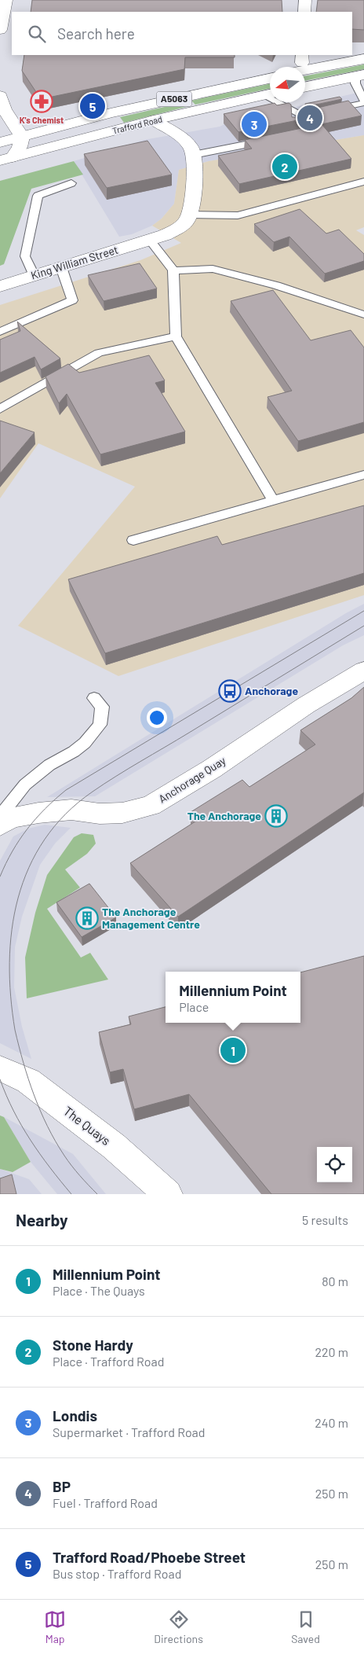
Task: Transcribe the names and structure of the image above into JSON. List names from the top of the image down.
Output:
{
  "streets": {
    "main road": [
      "A5063",
      "Trafford Road",
      "King William Street",
      "Anchorage Quay",
      "The Quays"
    ]
  },
  "crossings": [
    ["A5063", "Trafford Road"]
  ],
  "places": {
    "pharmacy": ["K's Chemist"],
    "bus stop": ["Anchorage"],
    "building": ["The Anchorage", "The Anchorage Management Centre"]
  },
  "north": "left",
  "page": {
    "search": "Search here",
    "pins": [
      "5",
      "4",
      "3",
      "2",
      "1"
    ],
    "popup": ["Millennium Point", "Place"],
    "heading": ["Nearby", "5 results"],
    "list": [
      {
        "mark": "1",
        "name": "Millennium Point",
        "note": "Place · The Quays",
        "value": "80 m"
      },
      {
        "mark": "2",
        "name": "Stone Hardy",
        "note": "Place · Trafford Road",
        "value": "220 m"
      },
      {
        "mark": "3",
        "name": "Londis",
        "note": "Supermarket · Trafford Road",
        "value": "240 m"
      },
      {
        "mark": "4",
        "name": "BP",
        "note": "Fuel · Trafford Road",
        "value": "250 m"
      },
      {
        "mark": "5",
        "name": "Trafford Road/Phoebe Street",
        "note": "Bus stop · Trafford Road",
        "value": "250 m"
      }
    ],
    "nav": ["Map", "Directions", "Saved"]
  }
}
